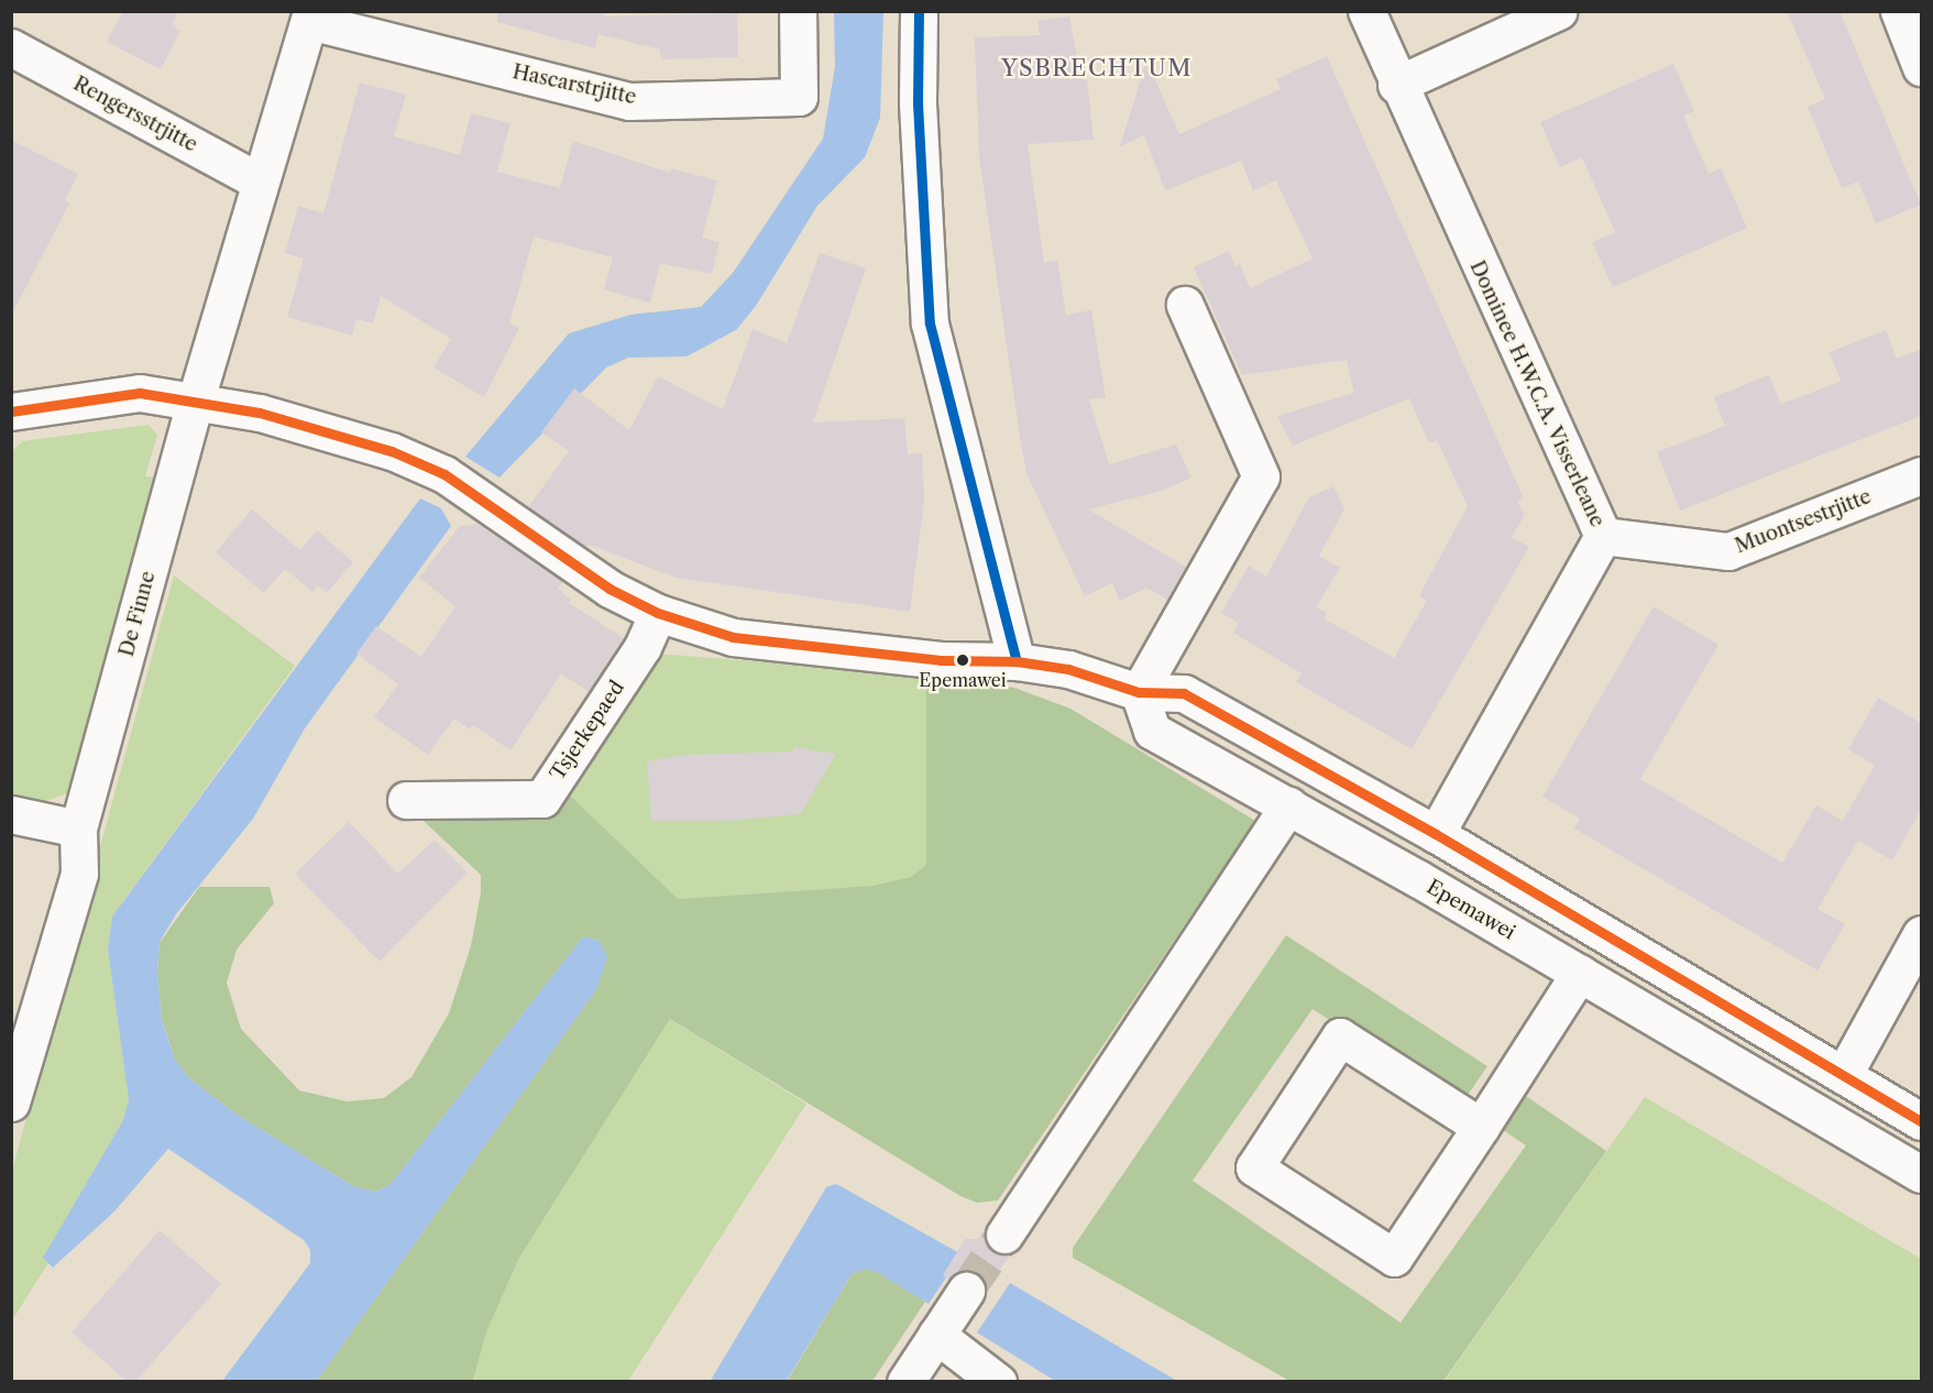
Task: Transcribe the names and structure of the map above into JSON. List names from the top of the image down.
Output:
{
  "streets": {
    "street": [
      "Hascarstrjitte",
      "Rengersstrjitte",
      "Dominee H.W.C.A. Visserleane",
      "Muontsestrjitte",
      "De Finne",
      "Tsjerkepaed",
      "Epemawei"
    ]
  },
  "crossings": [
    ["Hascarstrjitte", "Rengersstrjitte"],
    ["Hascarstrjitte", "De Finne"],
    ["Dominee H.W.C.A. Visserleane", "Muontsestrjitte"]
  ],
  "districts": ["YSBRECHTUM"],
  "places": ["Epemawei"]
}
